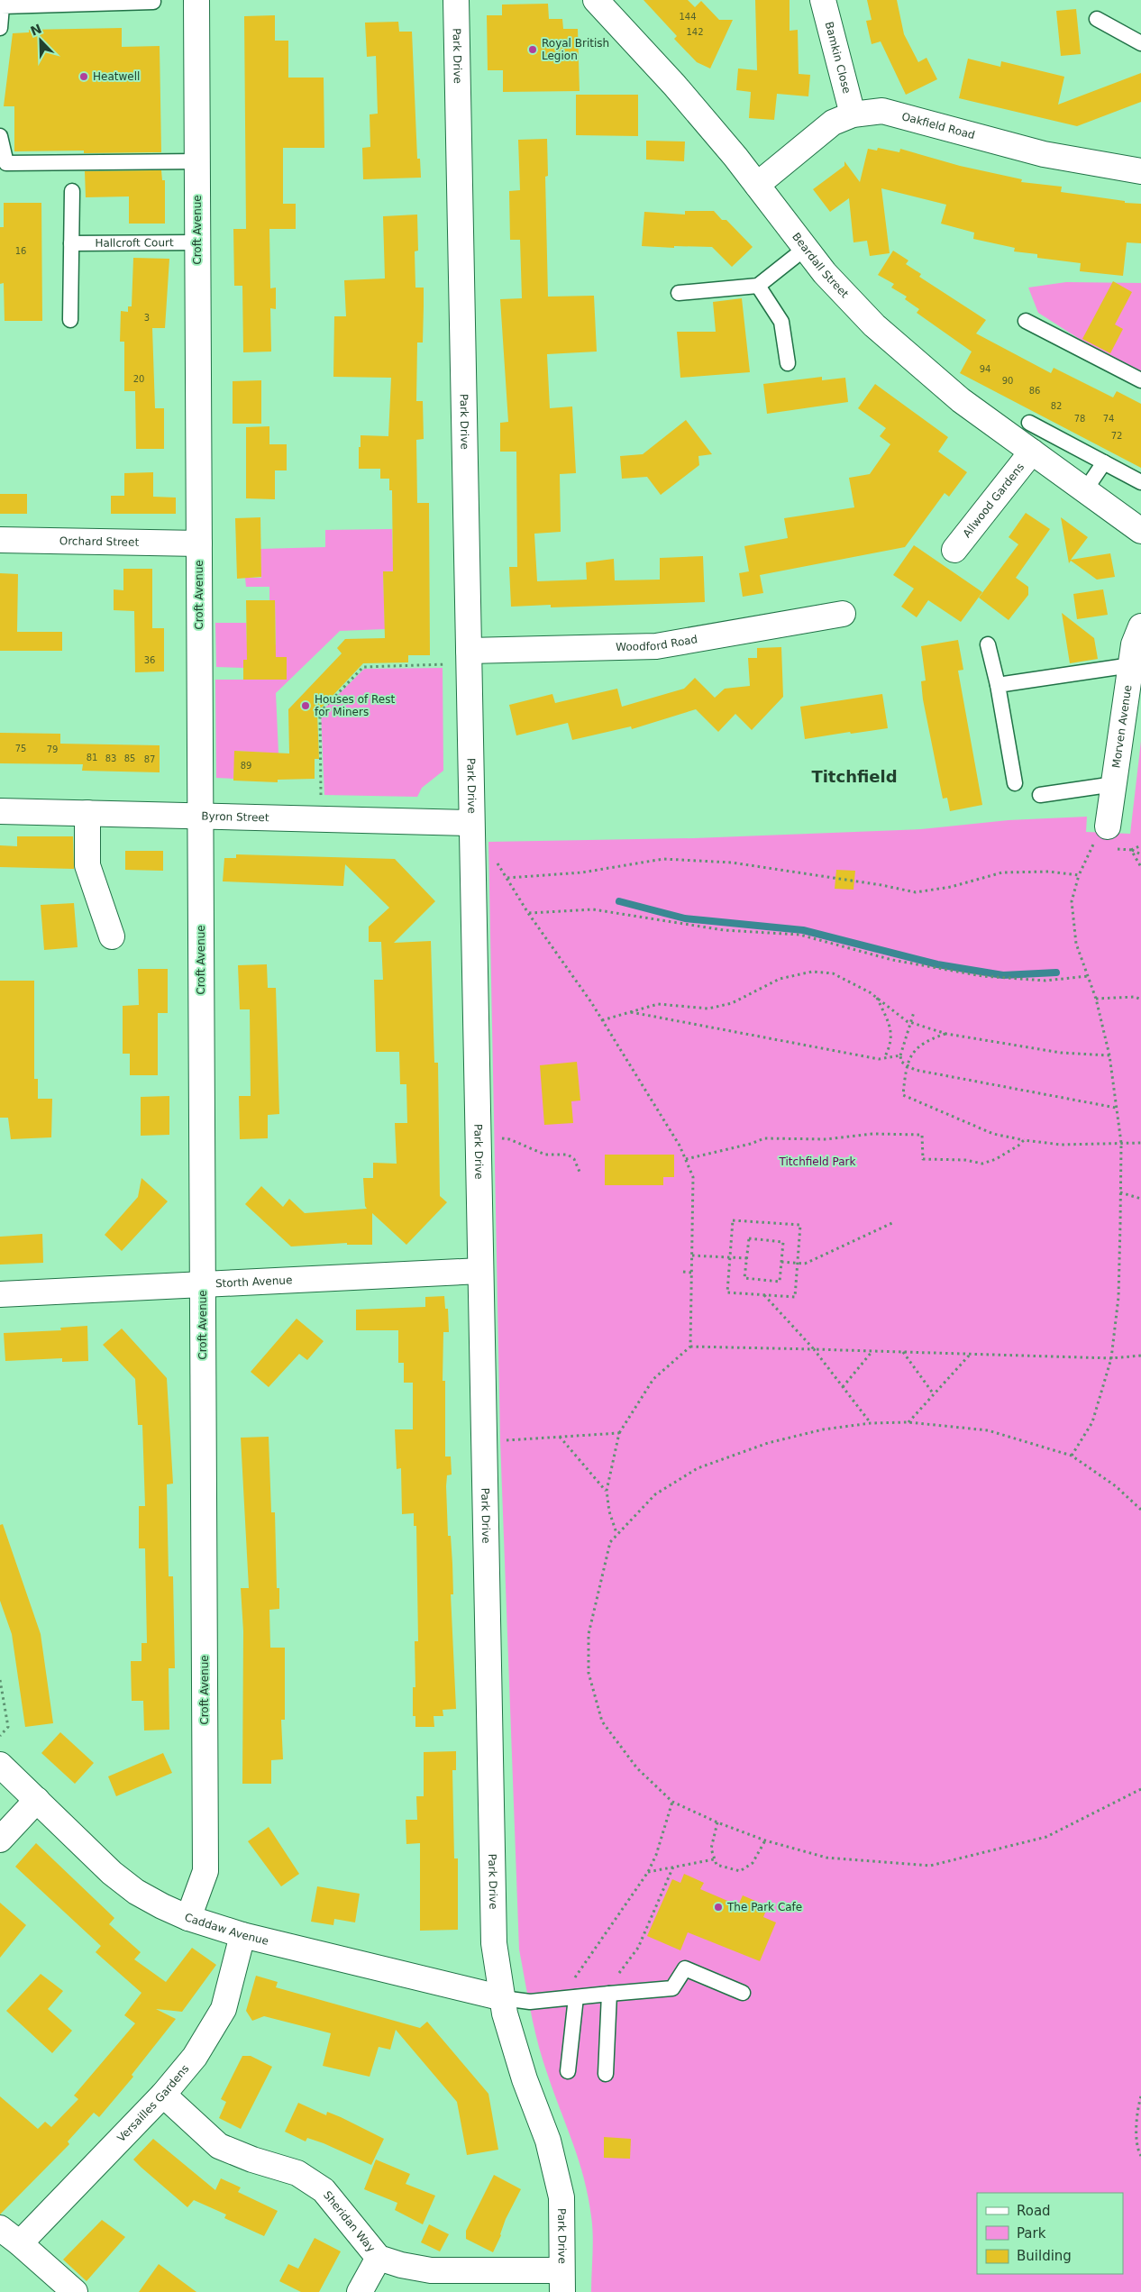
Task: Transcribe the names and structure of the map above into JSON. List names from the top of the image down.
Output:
{
  "streets": {
    "street": [
      "Park Drive",
      "Bamkin Close",
      "Oakfield Road",
      "Croft Avenue",
      "Beardall Street",
      "Allwood Gardens",
      "Orchard Street",
      "Woodford Road",
      "Morven Avenue",
      "Byron Street",
      "Storth Avenue",
      "Caddaw Avenue",
      "Versailles Gardens",
      "Sheridan Way"
    ],
    "lane": ["Hallcroft Court"]
  },
  "crossings": [
    ["Park Drive", "Woodford Road"],
    ["Park Drive", "Byron Street"],
    ["Park Drive", "Storth Avenue"],
    ["Park Drive", "Caddaw Avenue"],
    ["Park Drive", "Sheridan Way"],
    ["Bamkin Close", "Oakfield Road"],
    ["Oakfield Road", "Beardall Street"],
    ["Croft Avenue", "Hallcroft Court"],
    ["Croft Avenue", "Orchard Street"],
    ["Croft Avenue", "Byron Street"],
    ["Croft Avenue", "Storth Avenue"],
    ["Croft Avenue", "Caddaw Avenue"],
    ["Beardall Street", "Allwood Gardens"],
    ["Caddaw Avenue", "Versailles Gardens"],
    ["Versailles Gardens", "Sheridan Way"]
  ],
  "districts": ["Titchfield"],
  "parks": ["Titchfield Park"],
  "places": [
    "Royal British Legion",
    "Heatwell",
    "Houses of Rest for Miners",
    "The Park Cafe"
  ],
  "house_numbers": [
    "144",
    "142",
    "16",
    "3",
    "94",
    "20",
    "90",
    "86",
    "82",
    "78",
    "74",
    "72",
    "36",
    "75",
    "79",
    "81",
    "83",
    "85",
    "87",
    "89"
  ],
  "legend": ["Road", "Park", "Building"],
  "north": "top left"
}
